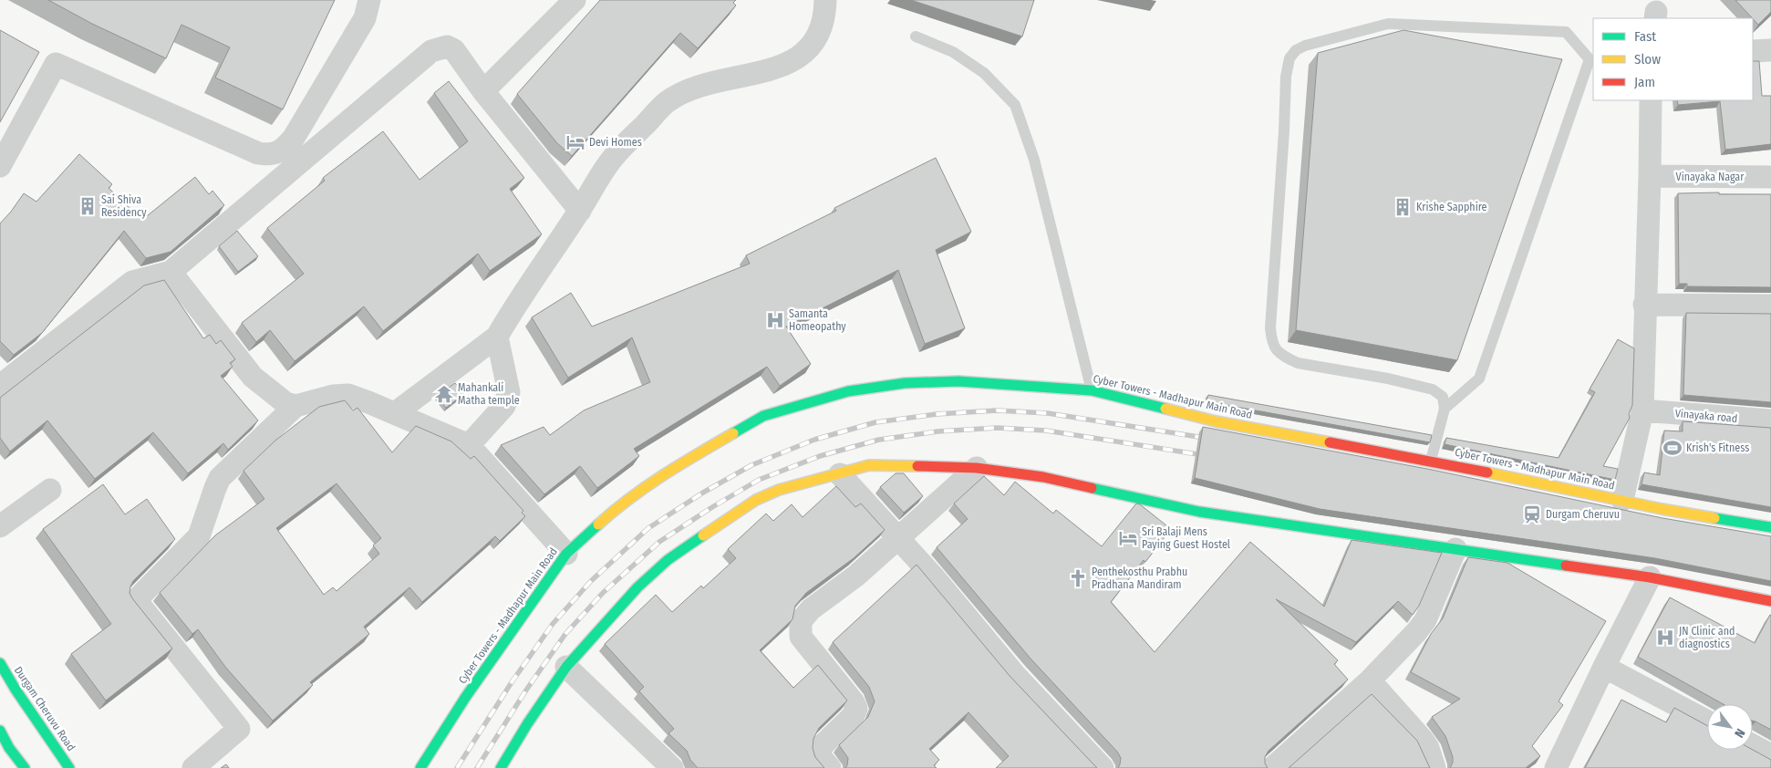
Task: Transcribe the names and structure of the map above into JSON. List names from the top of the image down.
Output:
{
  "streets": {
    "main road": ["Cyber Towers - Madhapur Main Road", "Durgam Cheruvu Road"],
    "street": ["Vinayaka Nagar", "Vinayaka road"]
  },
  "places": {
    "hotel": ["Devi Homes", "Sri Balaji Mens Paying Guest Hostel"],
    "building": ["Sai Shiva Residency", "Krishe Sapphire"],
    "hospital": ["Samanta Homeopathy", "JN Clinic and diagnostics"],
    "temple": ["Mahankali Matha temple"],
    "sports": ["Krish's Fitness"],
    "station": ["Durgam Cheruvu"],
    "church": ["Penthekosthu Prabhu Pradhana Mandiram"]
  },
  "legend": ["Fast", "Slow", "Jam"],
  "north": "bottom right"
}
